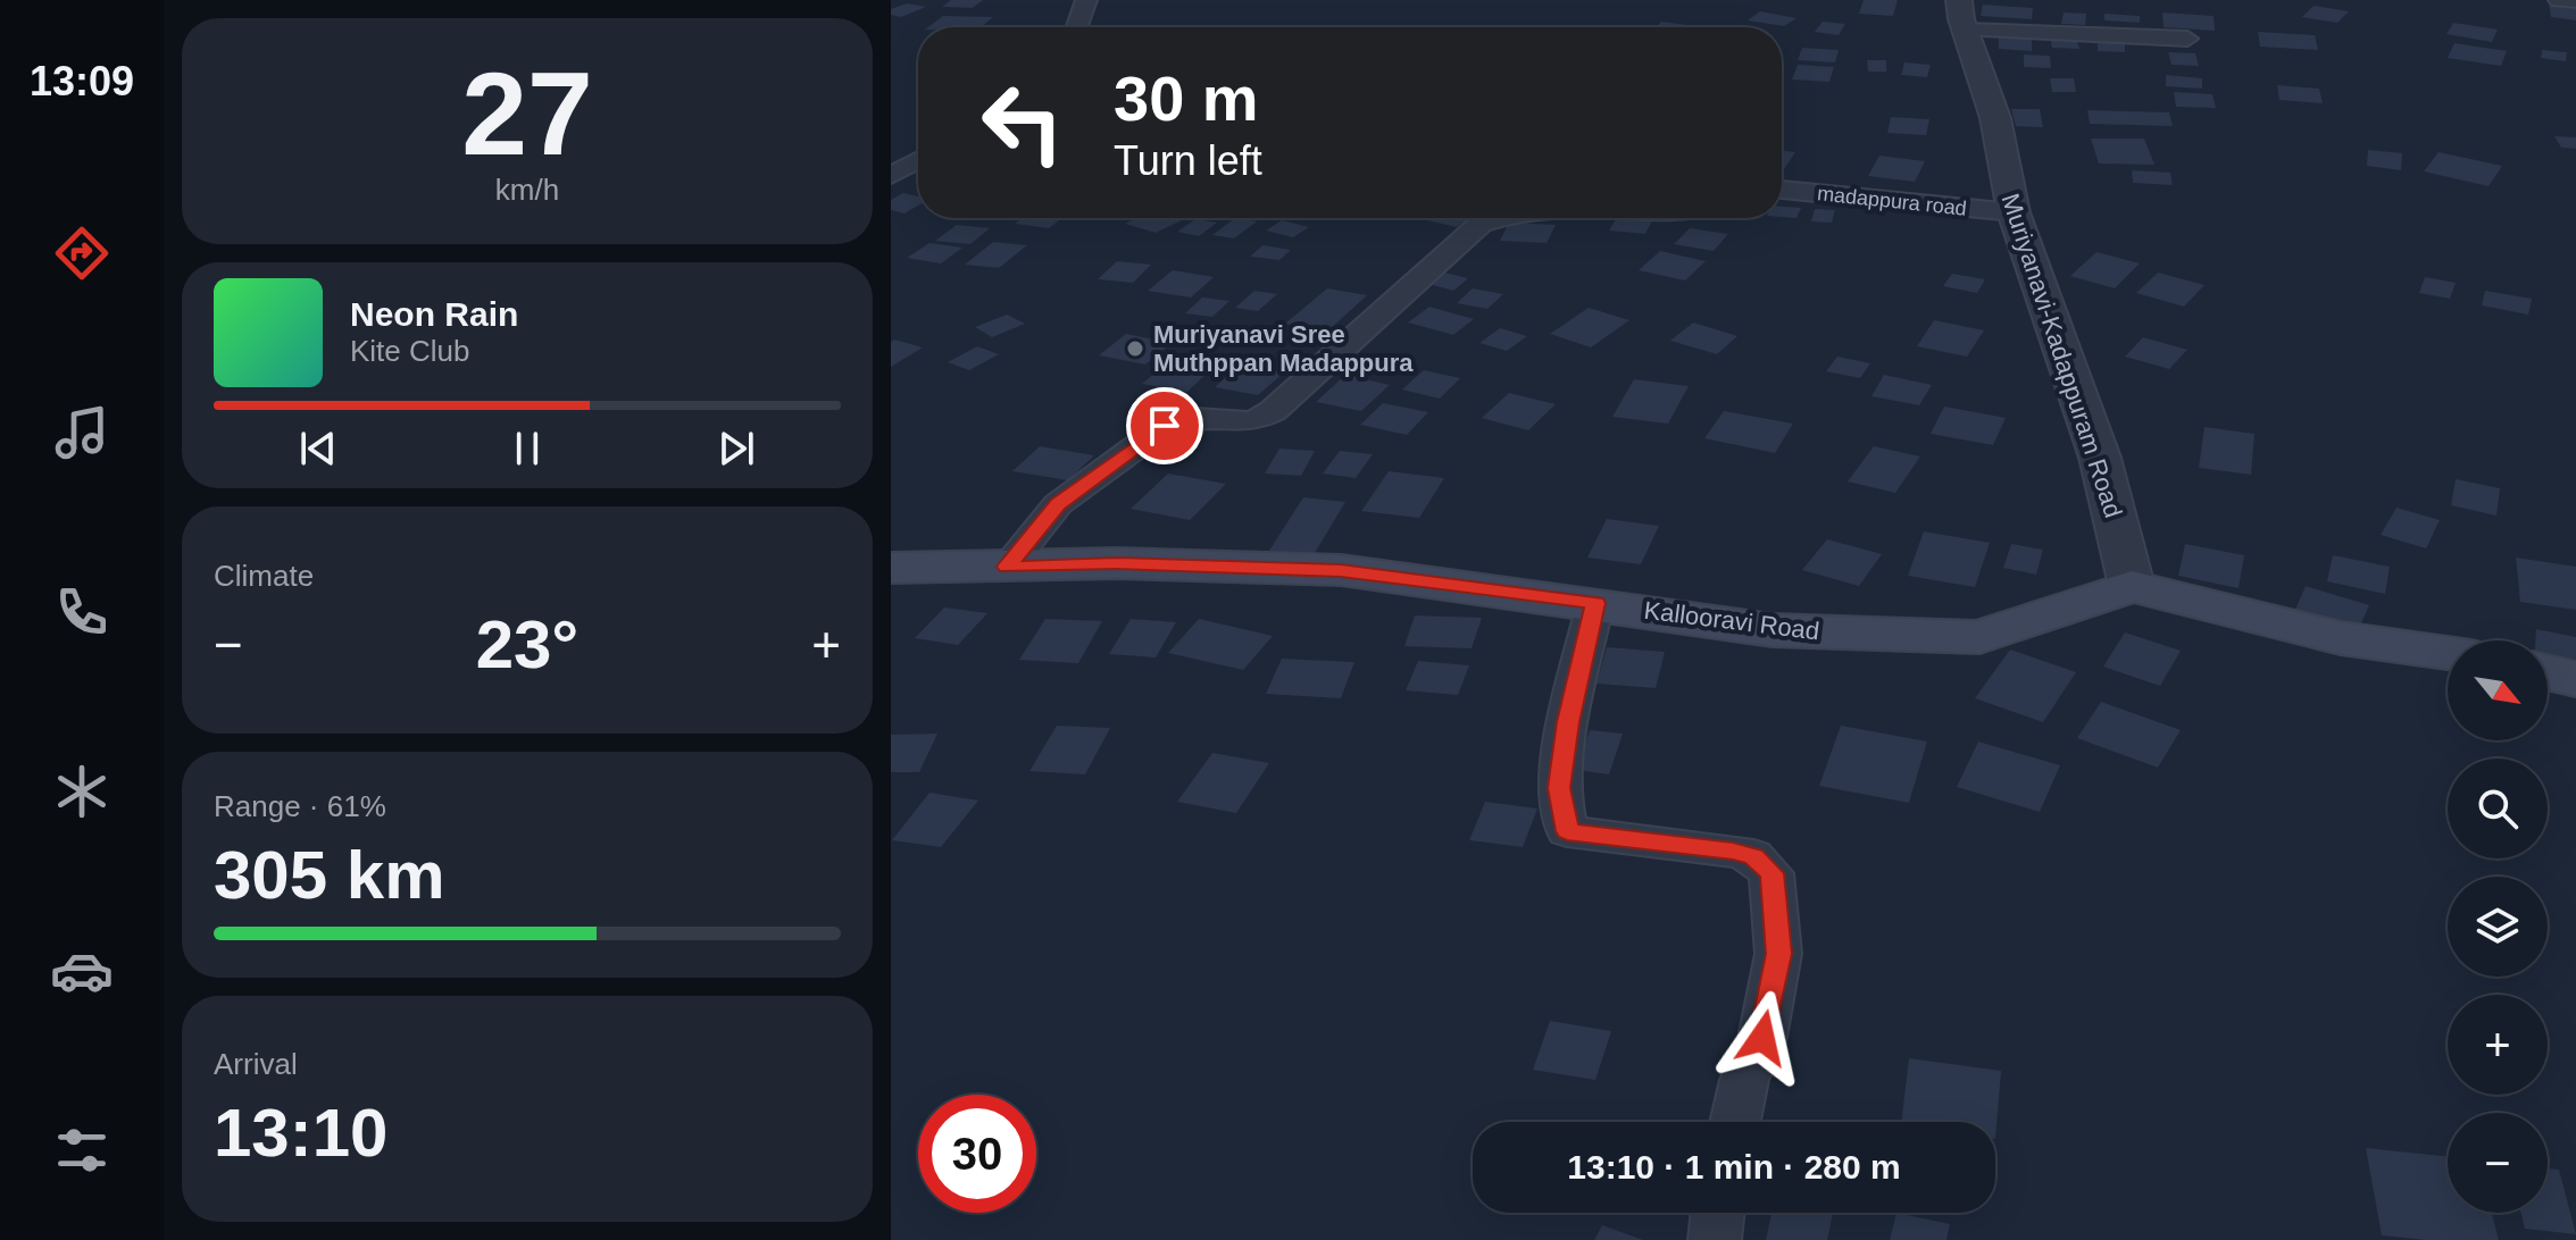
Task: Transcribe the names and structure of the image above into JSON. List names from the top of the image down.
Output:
{
  "streets": {
    "main road": ["Kallooravi Road"],
    "street": ["madappura road", "Muriyanavi-Kadappuram Road"]
  },
  "crossings": [
    ["madappura road", "Muriyanavi-Kadappuram Road"],
    ["Muriyanavi-Kadappuram Road", "Kallooravi Road"]
  ],
  "places": ["Muriyanavi Sree Muthppan Madappura"],
  "north": "bottom right",
  "page": {
    "tabs": "13:09",
    "tile": [
      ["27", "km/h"],
      "Climate",
      ["Range · 61%", "305 km"],
      ["Arrival", "13:10"]
    ],
    "turn": ["30 m", "Turn left"],
    "song": ["Neon Rain", "Kite Club"],
    "heat": ["−", "23°", "+"],
    "map_buttons": ["+", "−"],
    "limit": "30",
    "trip": "13:10 · 1 min · 280 m"
  }
}
